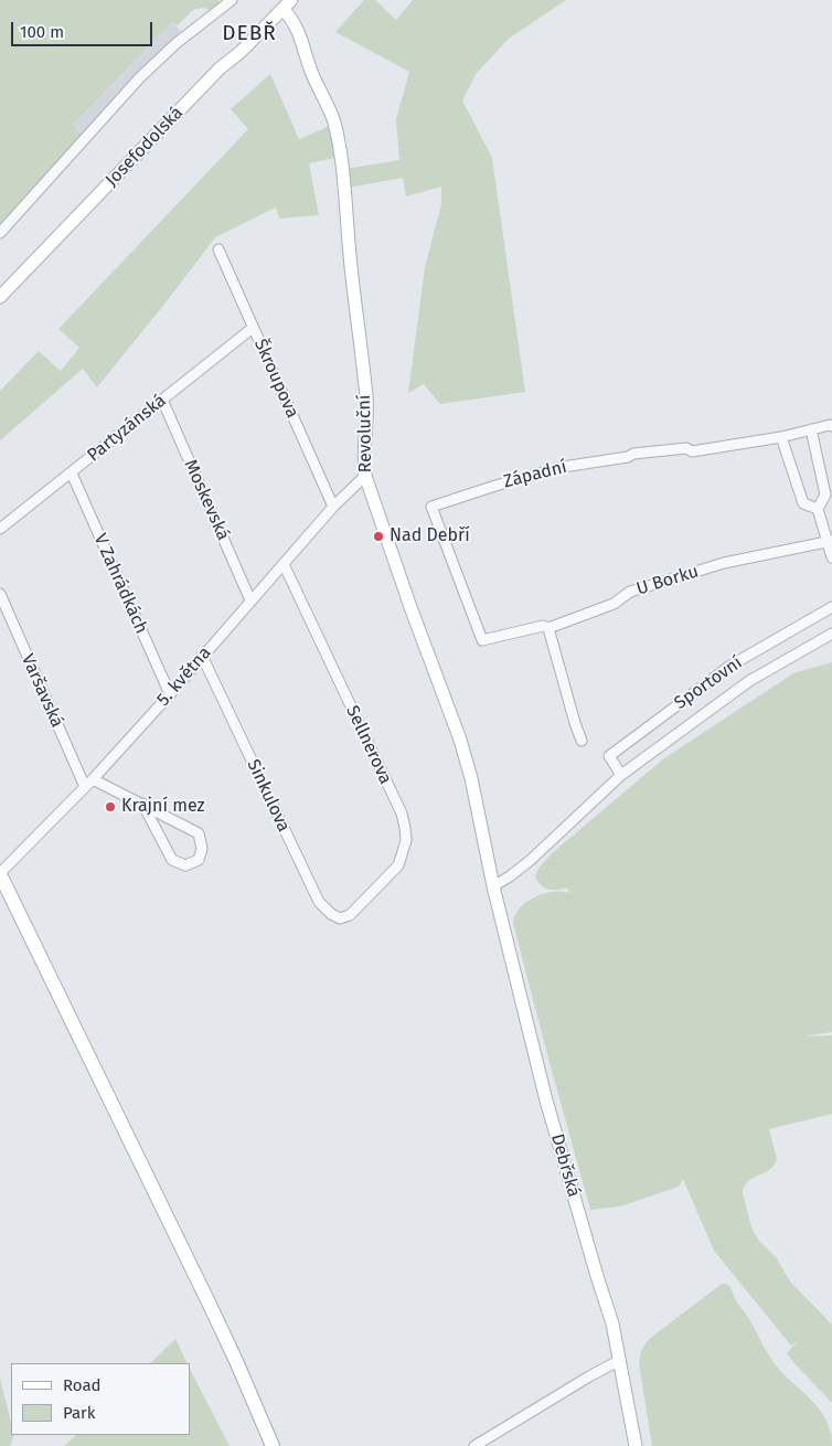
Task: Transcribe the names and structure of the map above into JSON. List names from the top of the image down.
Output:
{
  "streets": {
    "main road": ["Josefodolská", "Revoluční", "Debřská"],
    "street": [
      "Škroupova",
      "Partyzánská",
      "Západní",
      "Moskevská",
      "U Borku",
      "V Zahrádkách",
      "5. května",
      "Sportovní",
      "Varšavská",
      "Sellnerova",
      "Sinkulova"
    ]
  },
  "crossings": [
    ["Josefodolská", "Revoluční"],
    ["Škroupova", "Partyzánská"],
    ["Škroupova", "5. května"],
    ["Partyzánská", "Moskevská"],
    ["Partyzánská", "V Zahrádkách"],
    ["Revoluční", "5. května"],
    ["Revoluční", "Sportovní"],
    ["Revoluční", "Debřská"],
    ["Západní", "U Borku"],
    ["Moskevská", "5. května"],
    ["V Zahrádkách", "5. května"],
    ["5. května", "Varšavská"],
    ["5. května", "Sellnerova"],
    ["5. května", "Sinkulova"],
    ["Sportovní", "Debřská"],
    ["Sellnerova", "Sinkulova"]
  ],
  "districts": ["DEBŘ"],
  "places": ["Nad Debří", "Krajní mez"],
  "legend": ["Road", "Park"],
  "scale_bar": "100 m"
}
